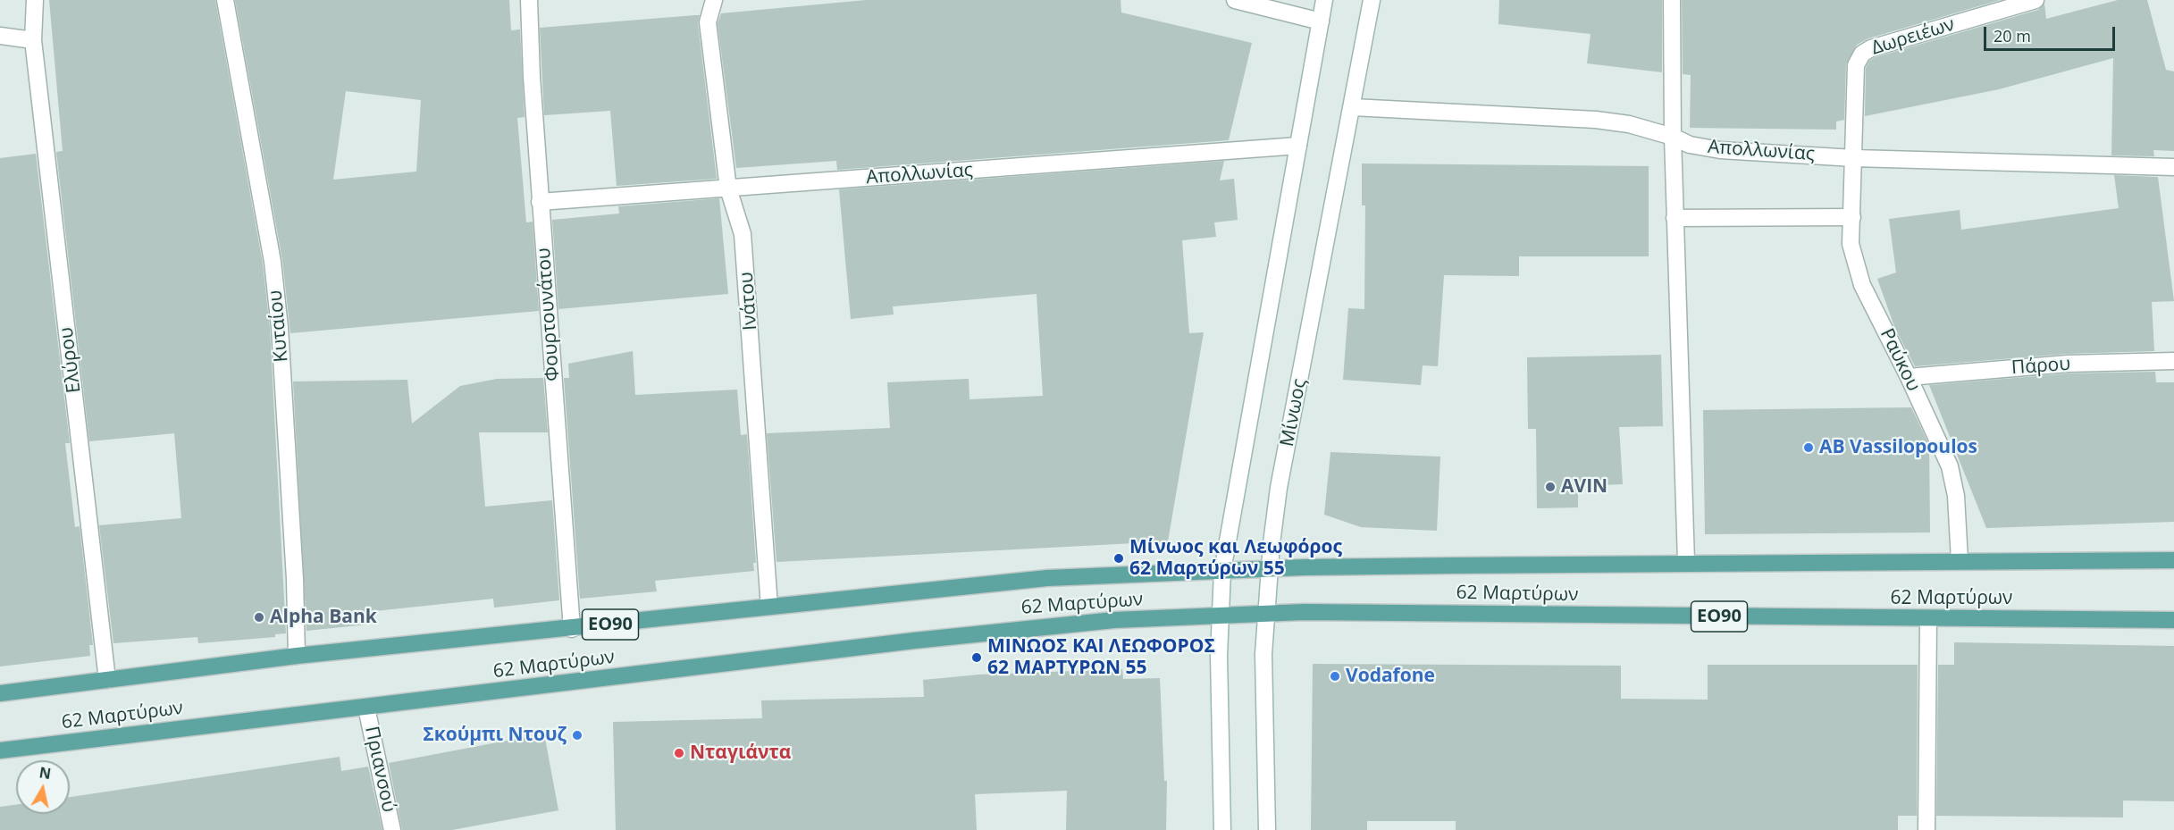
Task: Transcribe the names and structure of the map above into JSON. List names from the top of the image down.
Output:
{
  "streets": {
    "main road": ["62 Μαρτύρων", "ΕΟ90"],
    "street": [
      "Δωρειέων",
      "Απολλωνίας",
      "Ινάτου",
      "Φουρτουνάτου",
      "Κυταίου",
      "Ελύρου",
      "Ραύκου",
      "Πάρου",
      "Μίνωος",
      "Πριανσού"
    ]
  },
  "crossings": [
    ["Δωρειέων", "Απολλωνίας"],
    ["Δωρειέων", "Ραύκου"],
    ["Απολλωνίας", "Ινάτου"],
    ["Απολλωνίας", "Φουρτουνάτου"],
    ["Απολλωνίας", "Ραύκου"],
    ["Απολλωνίας", "Μίνωος"],
    ["Ινάτου", "62 Μαρτύρων"],
    ["Φουρτουνάτου", "62 Μαρτύρων"],
    ["Κυταίου", "62 Μαρτύρων"],
    ["Ελύρου", "62 Μαρτύρων"],
    ["Ραύκου", "Πάρου"],
    ["Ραύκου", "62 Μαρτύρων"],
    ["Μίνωος", "62 Μαρτύρων"],
    ["62 Μαρτύρων", "Πριανσού"]
  ],
  "places": [
    "AB Vassilopoulos",
    "AVIN",
    "Μίνωος και Λεωφόρος 62 Μαρτύρων 55",
    "Alpha Bank",
    "ΜΙΝΩΟΣ ΚΑΙ ΛΕΩΦΟΡΟΣ 62 ΜΑΡΤΥΡΩΝ 55",
    "Vodafone",
    "Σκούμπι Ντουζ",
    "Νταγιάντα"
  ],
  "scale_bar": "20 m",
  "north": "top"
}
